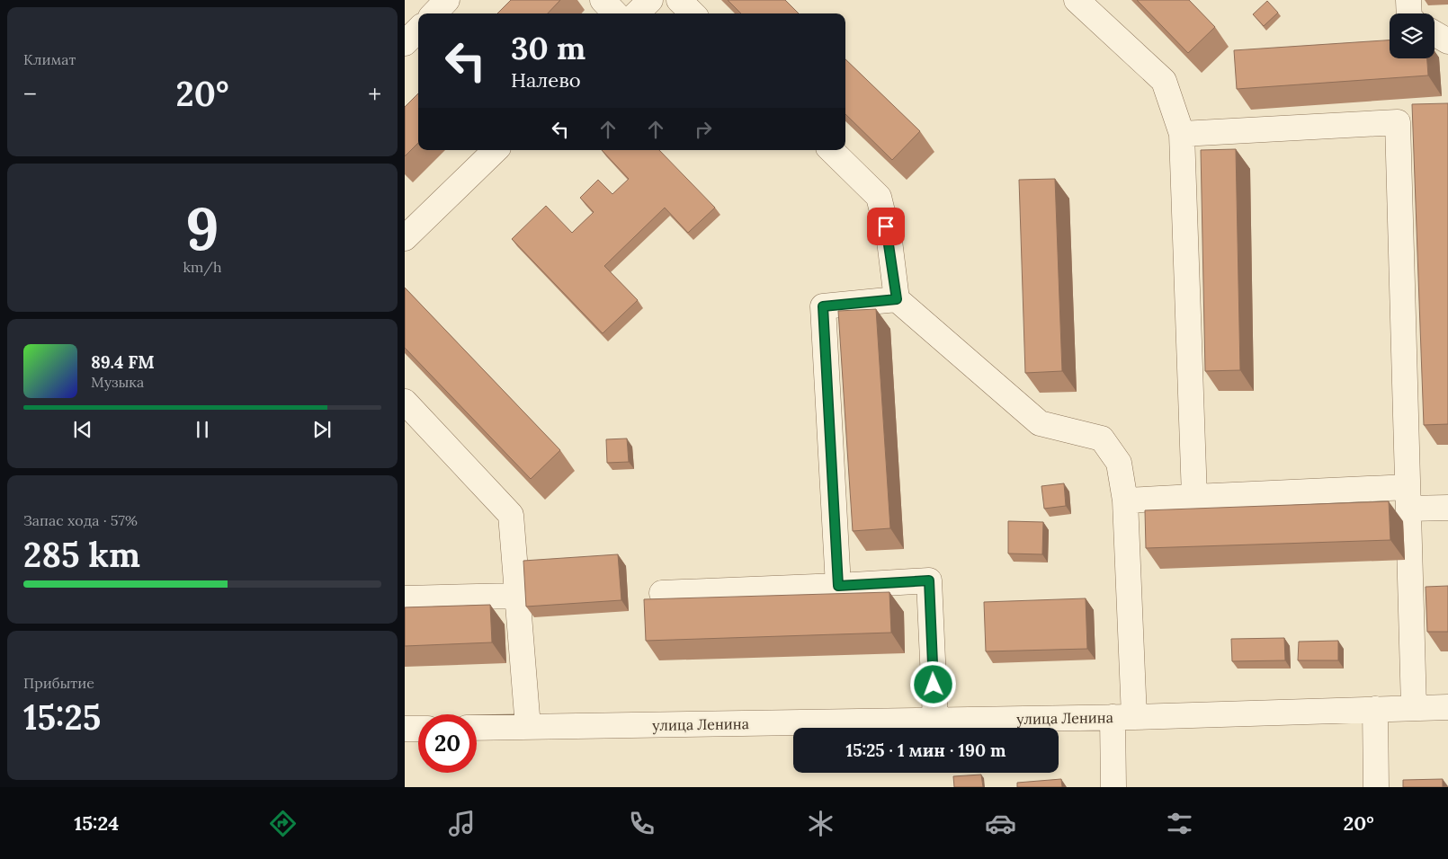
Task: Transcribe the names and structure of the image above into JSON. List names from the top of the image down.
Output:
{
  "streets": {
    "street": ["улица Ленина"]
  },
  "page": {
    "tile": [
      "Климат",
      ["9", "km/h"],
      ["Запас хода · 57%", "285 km"],
      ["Прибытие", "15:25"]
    ],
    "turn": ["30 m", "Налево"],
    "heat": ["−", "20°", "+"],
    "song": ["89.4 FM", "Музыка"],
    "limit": "20",
    "trip": "15:25 · 1 мин · 190 m",
    "tabs": ["15:24", "20°"]
  }
}
